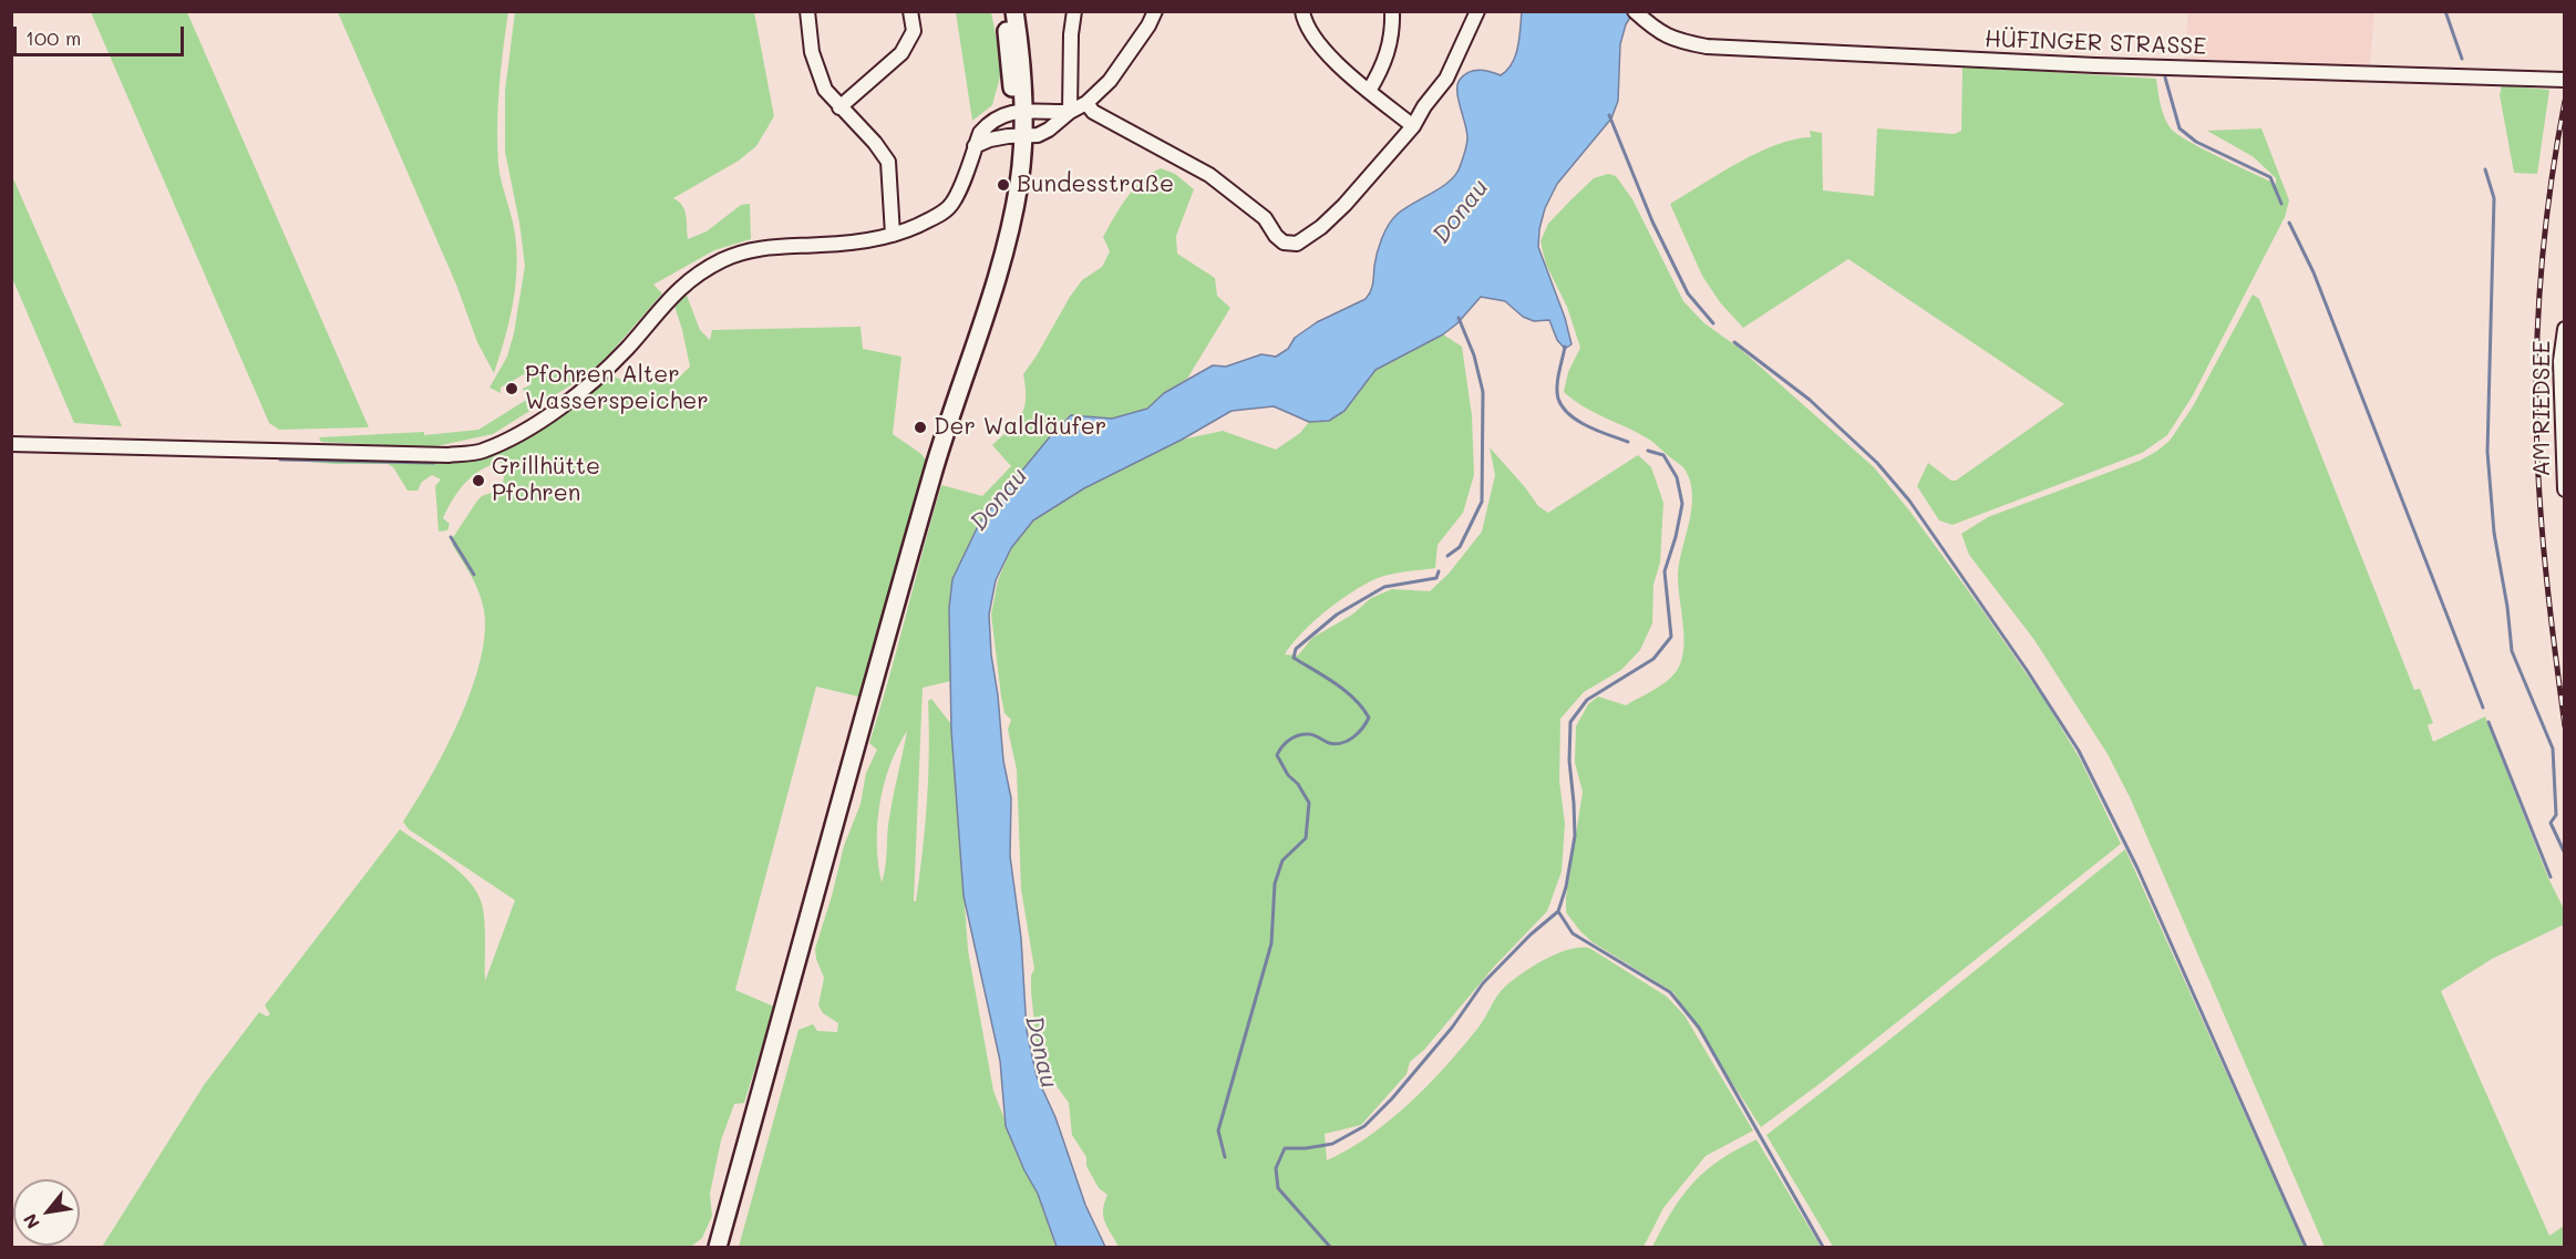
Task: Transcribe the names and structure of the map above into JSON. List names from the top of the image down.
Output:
{
  "streets": {
    "street": ["HÜFINGER STRASSE", "AM RIEDSEE"]
  },
  "water": ["Donau"],
  "places": [
    "Bundesstraße",
    "Pfohren Alter Wasserspeicher",
    "Der Waldläufer",
    "Grillhütte Pfohren"
  ],
  "scale_bar": "100 m",
  "north": "bottom left"
}
